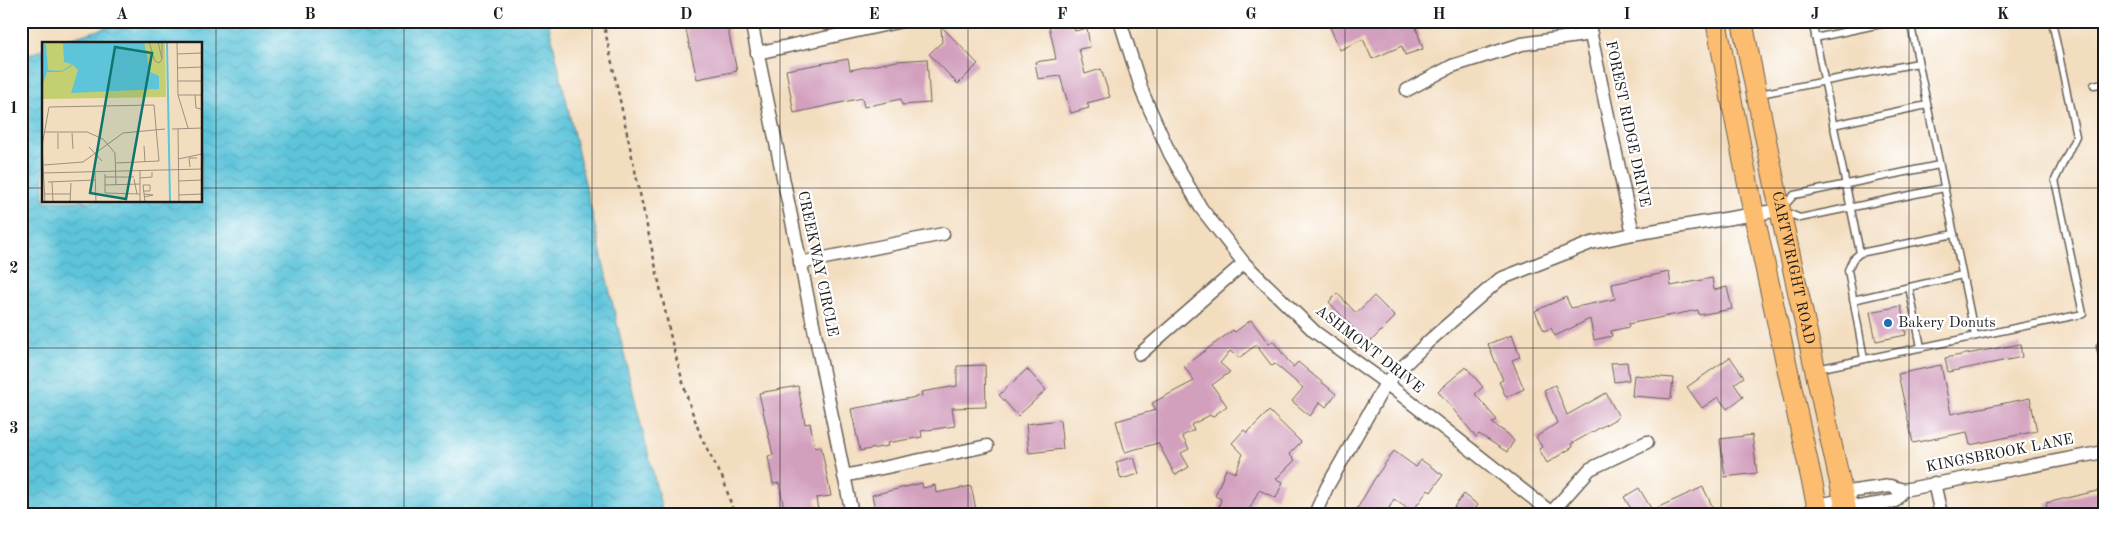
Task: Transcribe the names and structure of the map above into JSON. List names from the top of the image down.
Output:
{
  "streets": {
    "main road": ["CARTWRIGHT ROAD"],
    "street": [
      "FOREST RIDGE DRIVE",
      "CREEKWAY CIRCLE",
      "ASHMONT DRIVE",
      "KINGSBROOK LANE"
    ]
  },
  "crossings": [
    ["CARTWRIGHT ROAD", "KINGSBROOK LANE"]
  ],
  "places": ["Bakery Donuts"],
  "grid": {
    "columns": [
      "A",
      "B",
      "C",
      "D",
      "E",
      "F",
      "G",
      "H",
      "I",
      "J",
      "K"
    ],
    "rows": ["1", "2", "3"]
  }
}
